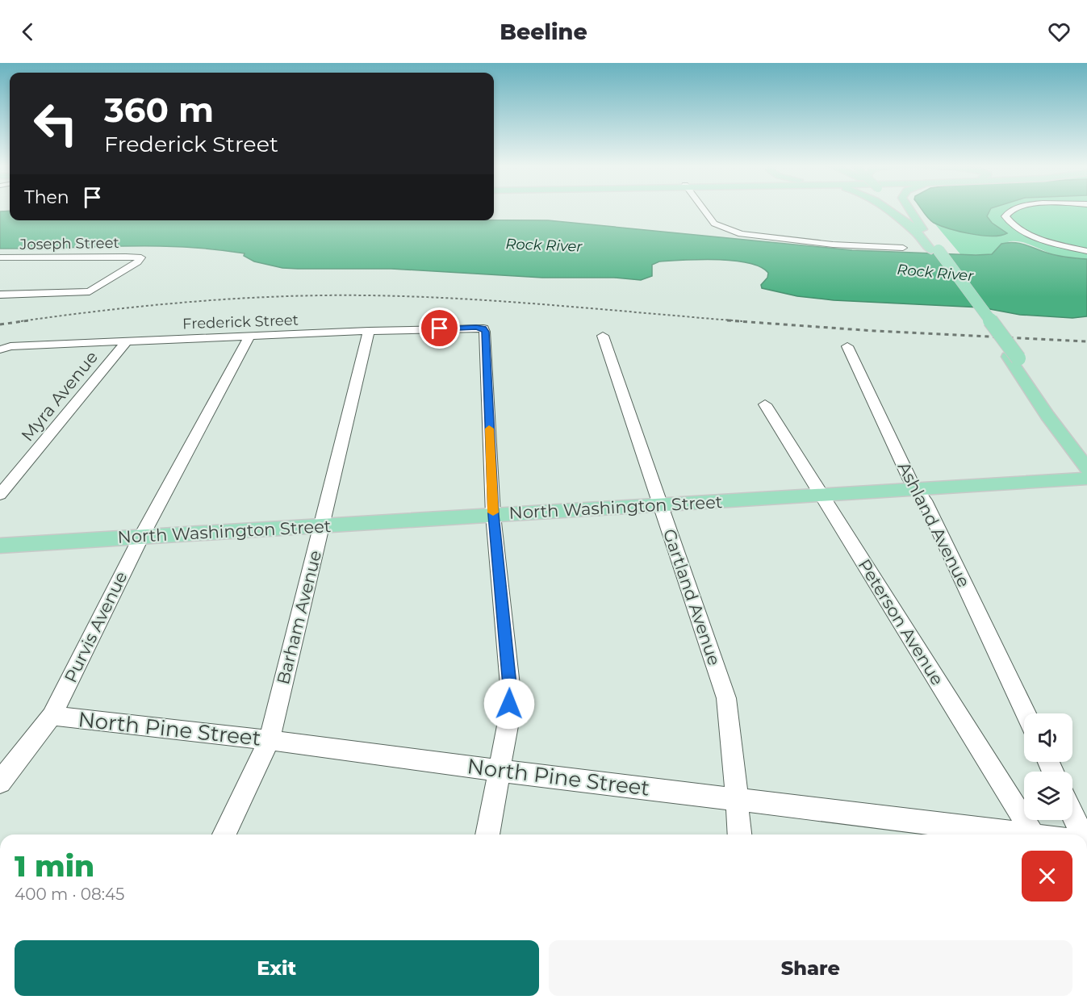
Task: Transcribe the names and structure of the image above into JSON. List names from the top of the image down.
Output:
{
  "streets": {
    "main road": ["North Washington Street"],
    "street": [
      "Joseph Street",
      "Frederick Street",
      "Myra Avenue",
      "Ashland Avenue",
      "Gartland Avenue",
      "Barham Avenue",
      "Peterson Avenue",
      "Purvis Avenue",
      "North Pine Street"
    ]
  },
  "crossings": [
    ["Frederick Street", "Myra Avenue"],
    ["Frederick Street", "North Washington Street"],
    ["Frederick Street", "Barham Avenue"],
    ["Frederick Street", "Purvis Avenue"],
    ["North Washington Street", "Ashland Avenue"],
    ["North Washington Street", "Gartland Avenue"],
    ["North Washington Street", "Barham Avenue"],
    ["North Washington Street", "Peterson Avenue"],
    ["North Washington Street", "Purvis Avenue"],
    ["Gartland Avenue", "North Pine Street"],
    ["Barham Avenue", "North Pine Street"],
    ["Purvis Avenue", "North Pine Street"]
  ],
  "water": ["Rock River"],
  "page": {
    "header": "Beeline",
    "turn": ["360 m", "Frederick Street"],
    "then": "Then",
    "heading": ["1 min", "400 m · 08:45"],
    "buttons": ["Exit", "Share"]
  }
}
